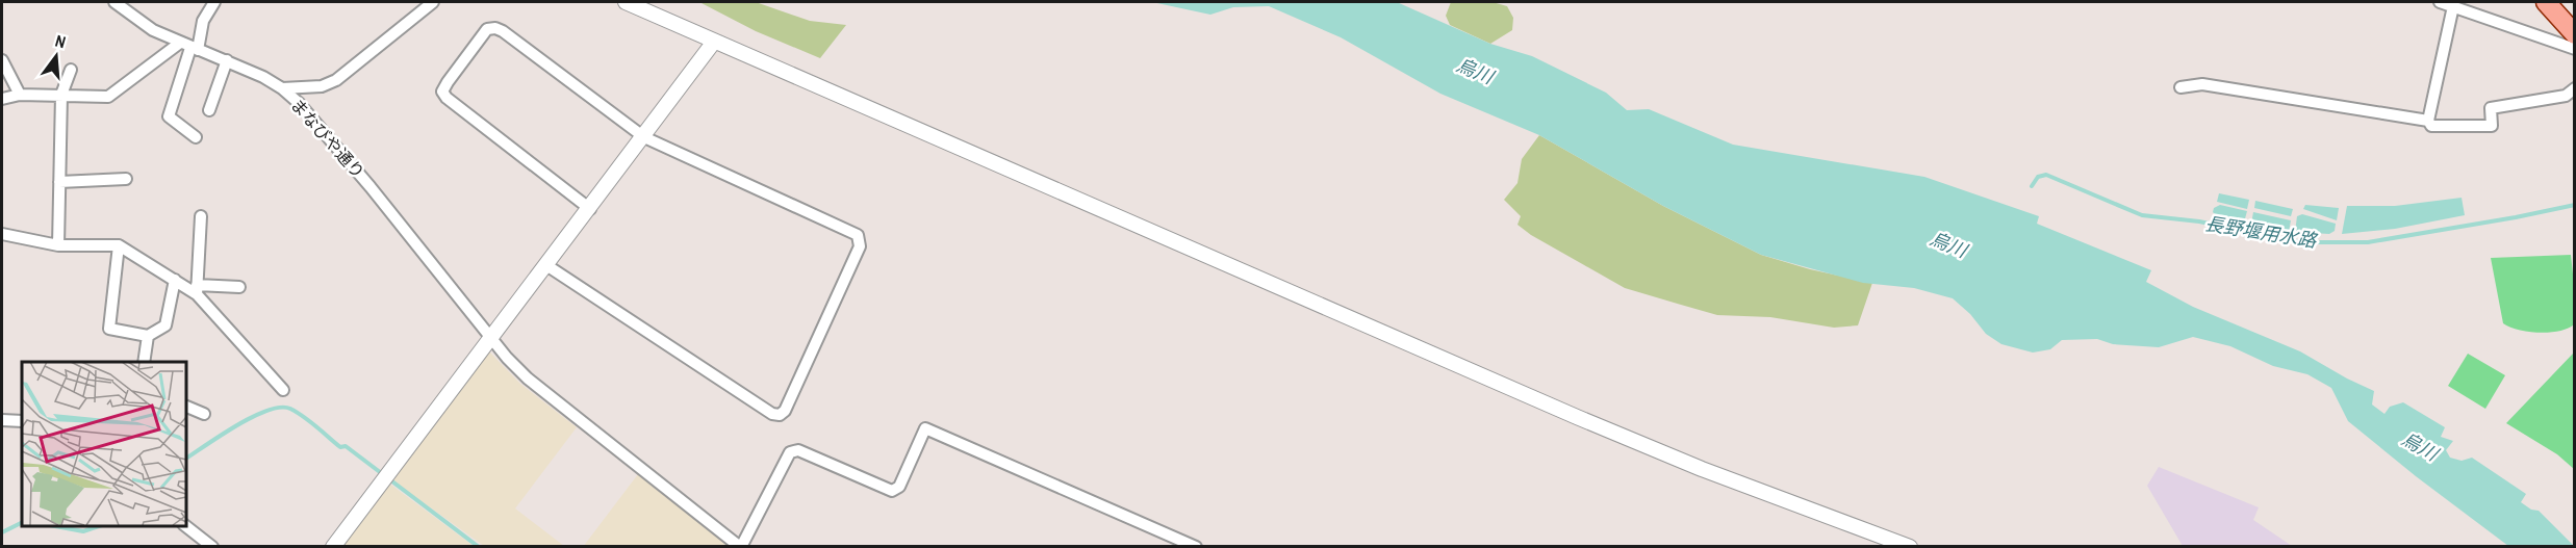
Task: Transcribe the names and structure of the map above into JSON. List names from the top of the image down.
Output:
{
  "streets": {
    "street": ["まなびや通り"]
  },
  "water": ["烏川", "長野堰用水路"],
  "north": "top"
}
